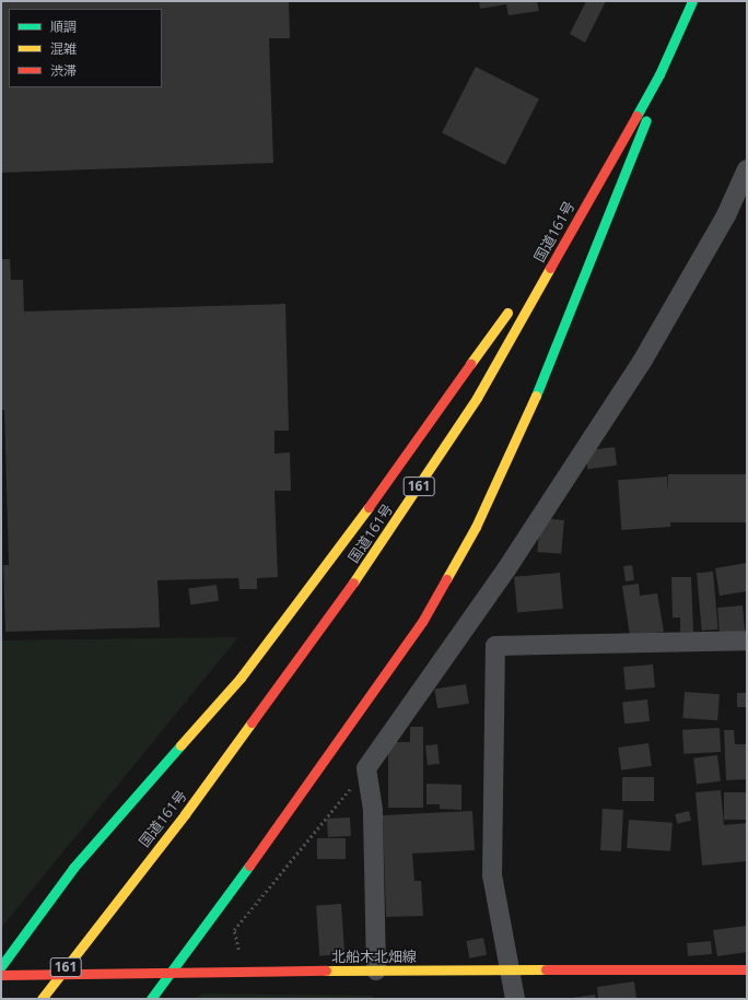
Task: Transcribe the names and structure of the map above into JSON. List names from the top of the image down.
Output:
{
  "streets": {
    "main road": ["国道161号", "161", "北船木北畑線"]
  },
  "legend": ["順調", "混雑", "渋滞"]
}
